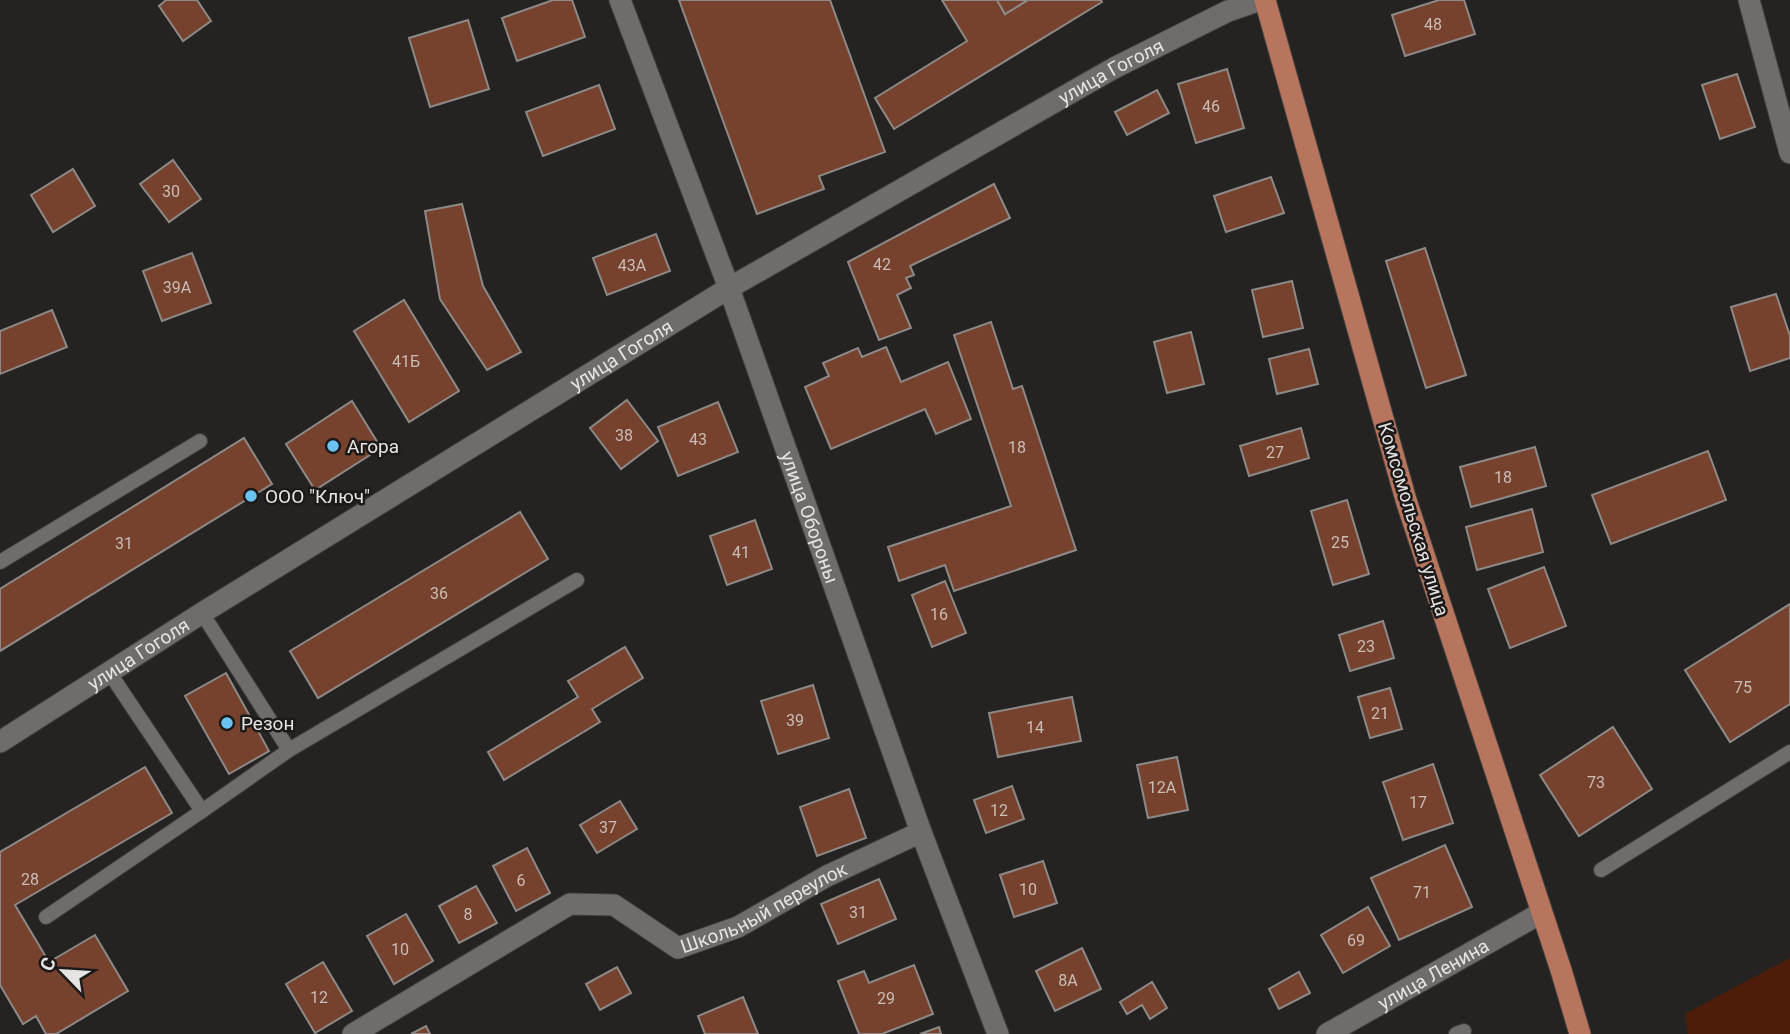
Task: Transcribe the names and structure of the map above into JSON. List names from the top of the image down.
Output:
{
  "streets": {
    "main road": ["Комсомольская улица"],
    "street": [
      "улица Гоголя",
      "улица Обороны",
      "Школьный переулок",
      "улица Ленина"
    ]
  },
  "crossings": [
    ["улица Гоголя", "улица Обороны"],
    ["улица Обороны", "Школьный переулок"],
    ["Комсомольская улица", "улица Ленина"]
  ],
  "places": ["Агора", "ООО \"Ключ\"", "Резон"],
  "house_numbers": [
    "48",
    "46",
    "30",
    "42",
    "43А",
    "39А",
    "41Б",
    "38",
    "43",
    "18",
    "27",
    "18",
    "25",
    "31",
    "41",
    "36",
    "16",
    "23",
    "75",
    "21",
    "39",
    "14",
    "73",
    "12А",
    "17",
    "12",
    "37",
    "28",
    "6",
    "10",
    "71",
    "31",
    "8",
    "69",
    "10",
    "8А",
    "12",
    "29"
  ],
  "north": "top left"
}
